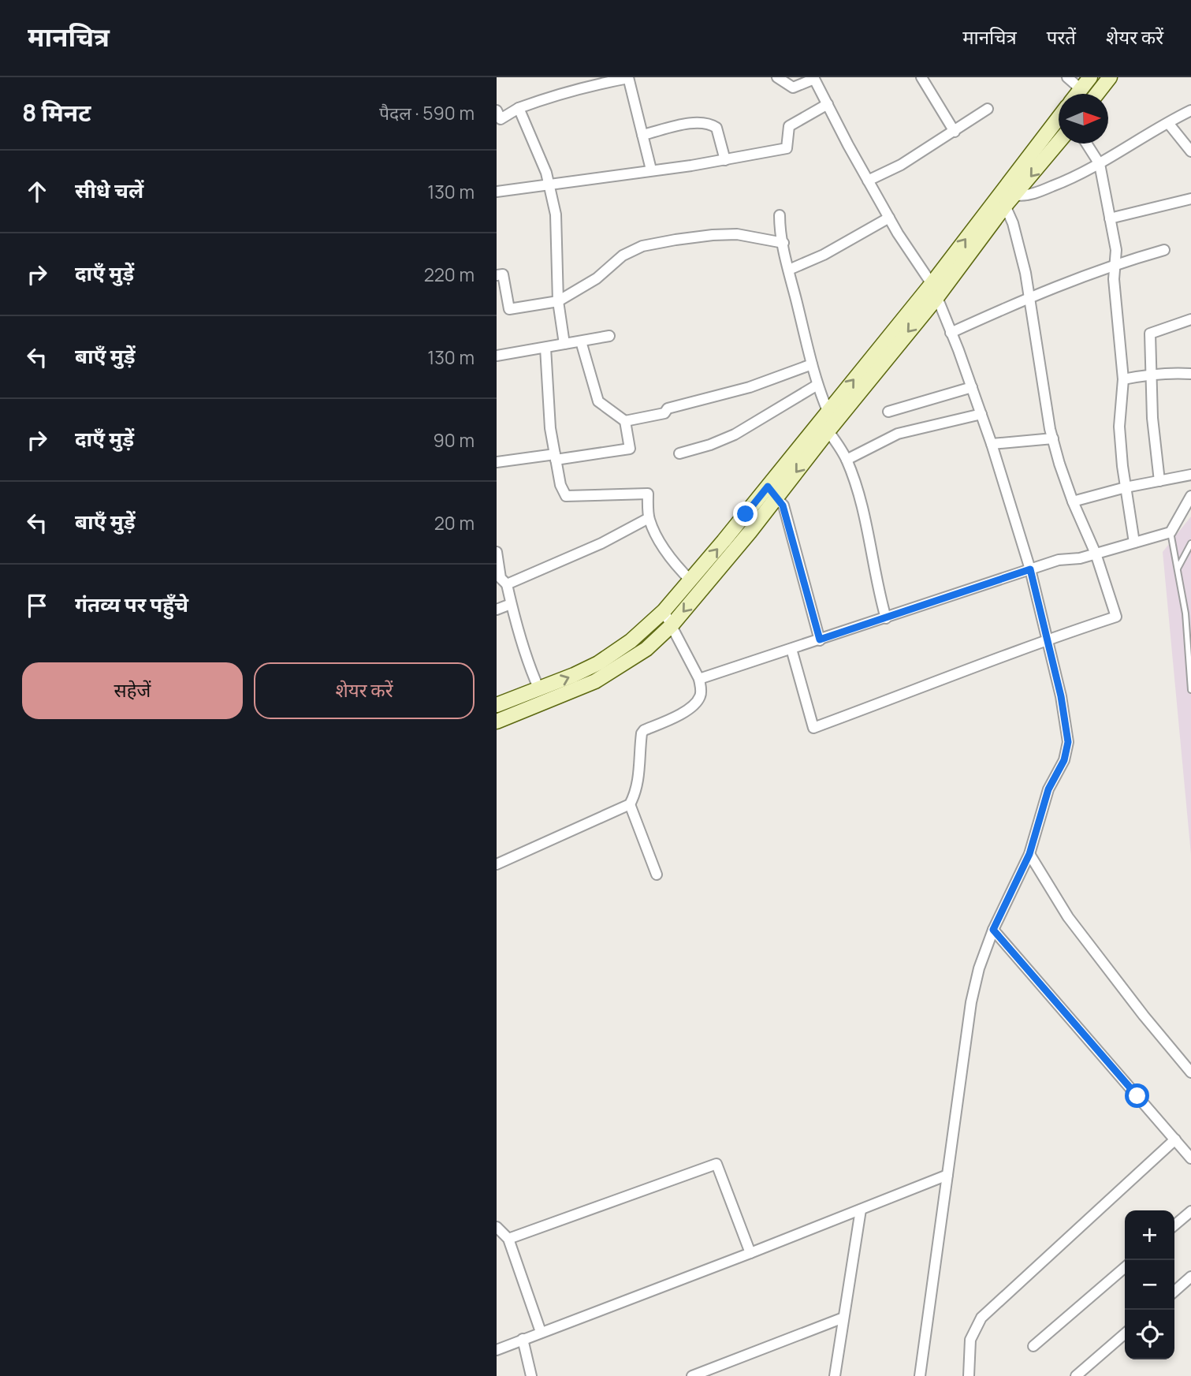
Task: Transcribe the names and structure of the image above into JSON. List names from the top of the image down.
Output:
{
  "north": "right",
  "page": {
    "header": "मानचित्र",
    "nav": ["मानचित्र", "परतें", "शेयर करें"],
    "heading": ["8 मिनट", "पैदल · 590 m"],
    "list": [
      ["सीधे चलें", "130 m"],
      ["दाएँ मुड़ें", "220 m"],
      ["बाएँ मुड़ें", "130 m"],
      ["दाएँ मुड़ें", "90 m"],
      ["बाएँ मुड़ें", "20 m"],
      "गंतव्य पर पहुँचे"
    ],
    "buttons": ["सहेजें", "शेयर करें"],
    "map_buttons": ["+", "−"]
  }
}
